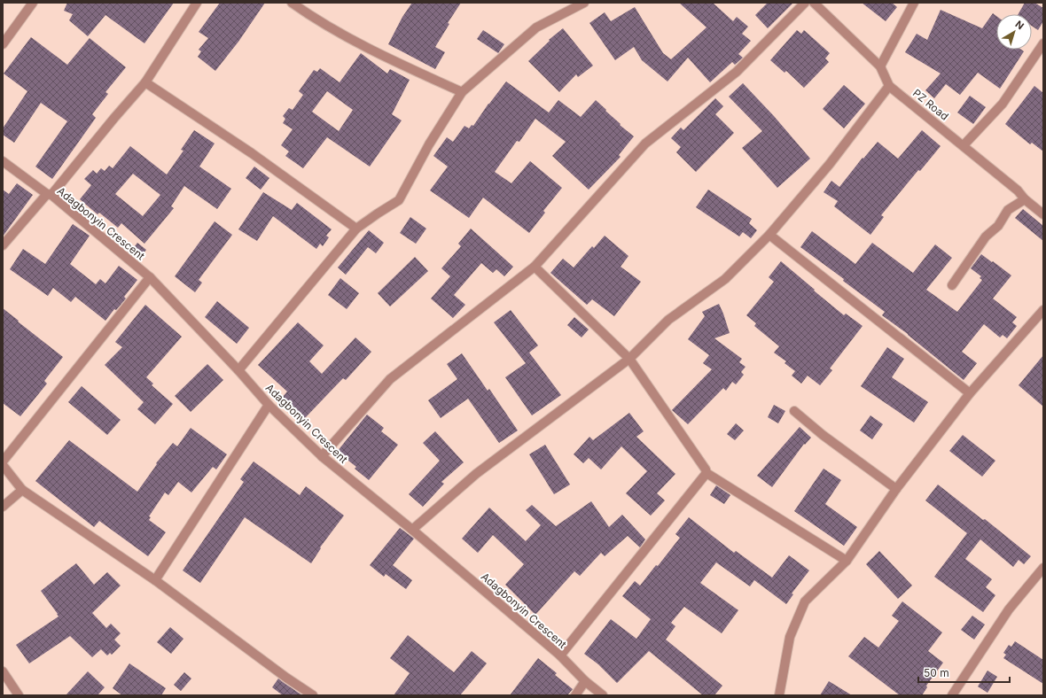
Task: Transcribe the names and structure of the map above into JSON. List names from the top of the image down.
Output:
{
  "streets": {
    "street": ["PZ Road", "Adagbonyin Crescent"]
  },
  "scale_bar": "50 m",
  "north": "top right"
}
